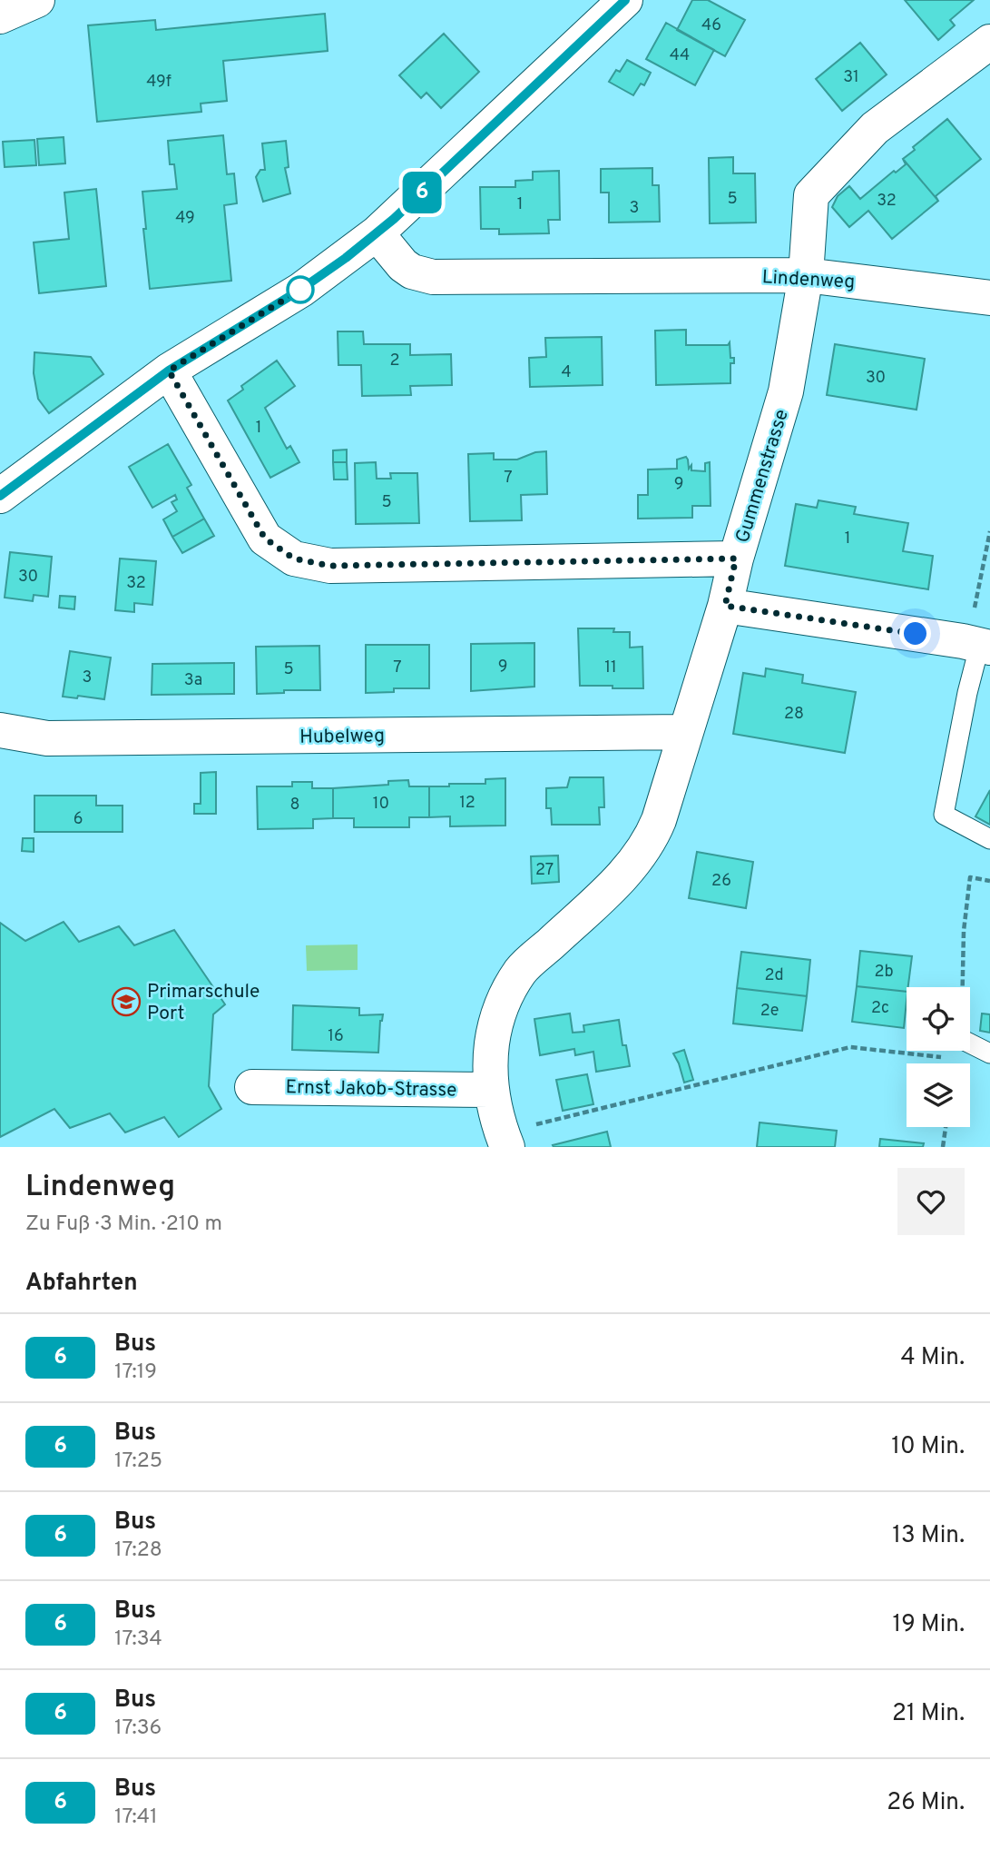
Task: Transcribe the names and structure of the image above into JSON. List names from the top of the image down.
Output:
{
  "streets": {
    "street": [
      "Lindenweg",
      "Gummenstrasse",
      "Hubelweg",
      "Ernst Jakob-Strasse"
    ]
  },
  "crossings": [
    ["Lindenweg", "Gummenstrasse"],
    ["Gummenstrasse", "Hubelweg"],
    ["Gummenstrasse", "Ernst Jakob-Strasse"]
  ],
  "places": {
    "school or university": ["Primarschule Port"]
  },
  "lines": ["bus line 6"],
  "house_numbers": [
    "46",
    "44",
    "31",
    "49f",
    "5",
    "32",
    "1",
    "3",
    "49",
    "2",
    "4",
    "30",
    "1",
    "7",
    "9",
    "5",
    "1",
    "30",
    "32",
    "9",
    "7",
    "11",
    "5",
    "3",
    "3a",
    "28",
    "12",
    "10",
    "8",
    "6",
    "27",
    "26",
    "2b",
    "2d",
    "2c",
    "2e",
    "16"
  ],
  "page": {
    "on_map": "6",
    "heading": [
      ["Lindenweg", "Zu Fuß · 3 Min. · 210 m"],
      "Abfahrten"
    ],
    "list": [
      {
        "mark": "6",
        "name": "Bus",
        "note": "17:19",
        "value": "4 Min."
      },
      {
        "mark": "6",
        "name": "Bus",
        "note": "17:25",
        "value": "10 Min."
      },
      {
        "mark": "6",
        "name": "Bus",
        "note": "17:28",
        "value": "13 Min."
      },
      {
        "mark": "6",
        "name": "Bus",
        "note": "17:34",
        "value": "19 Min."
      },
      {
        "mark": "6",
        "name": "Bus",
        "note": "17:36",
        "value": "21 Min."
      },
      {
        "mark": "6",
        "name": "Bus",
        "note": "17:41",
        "value": "26 Min."
      }
    ]
  }
}
